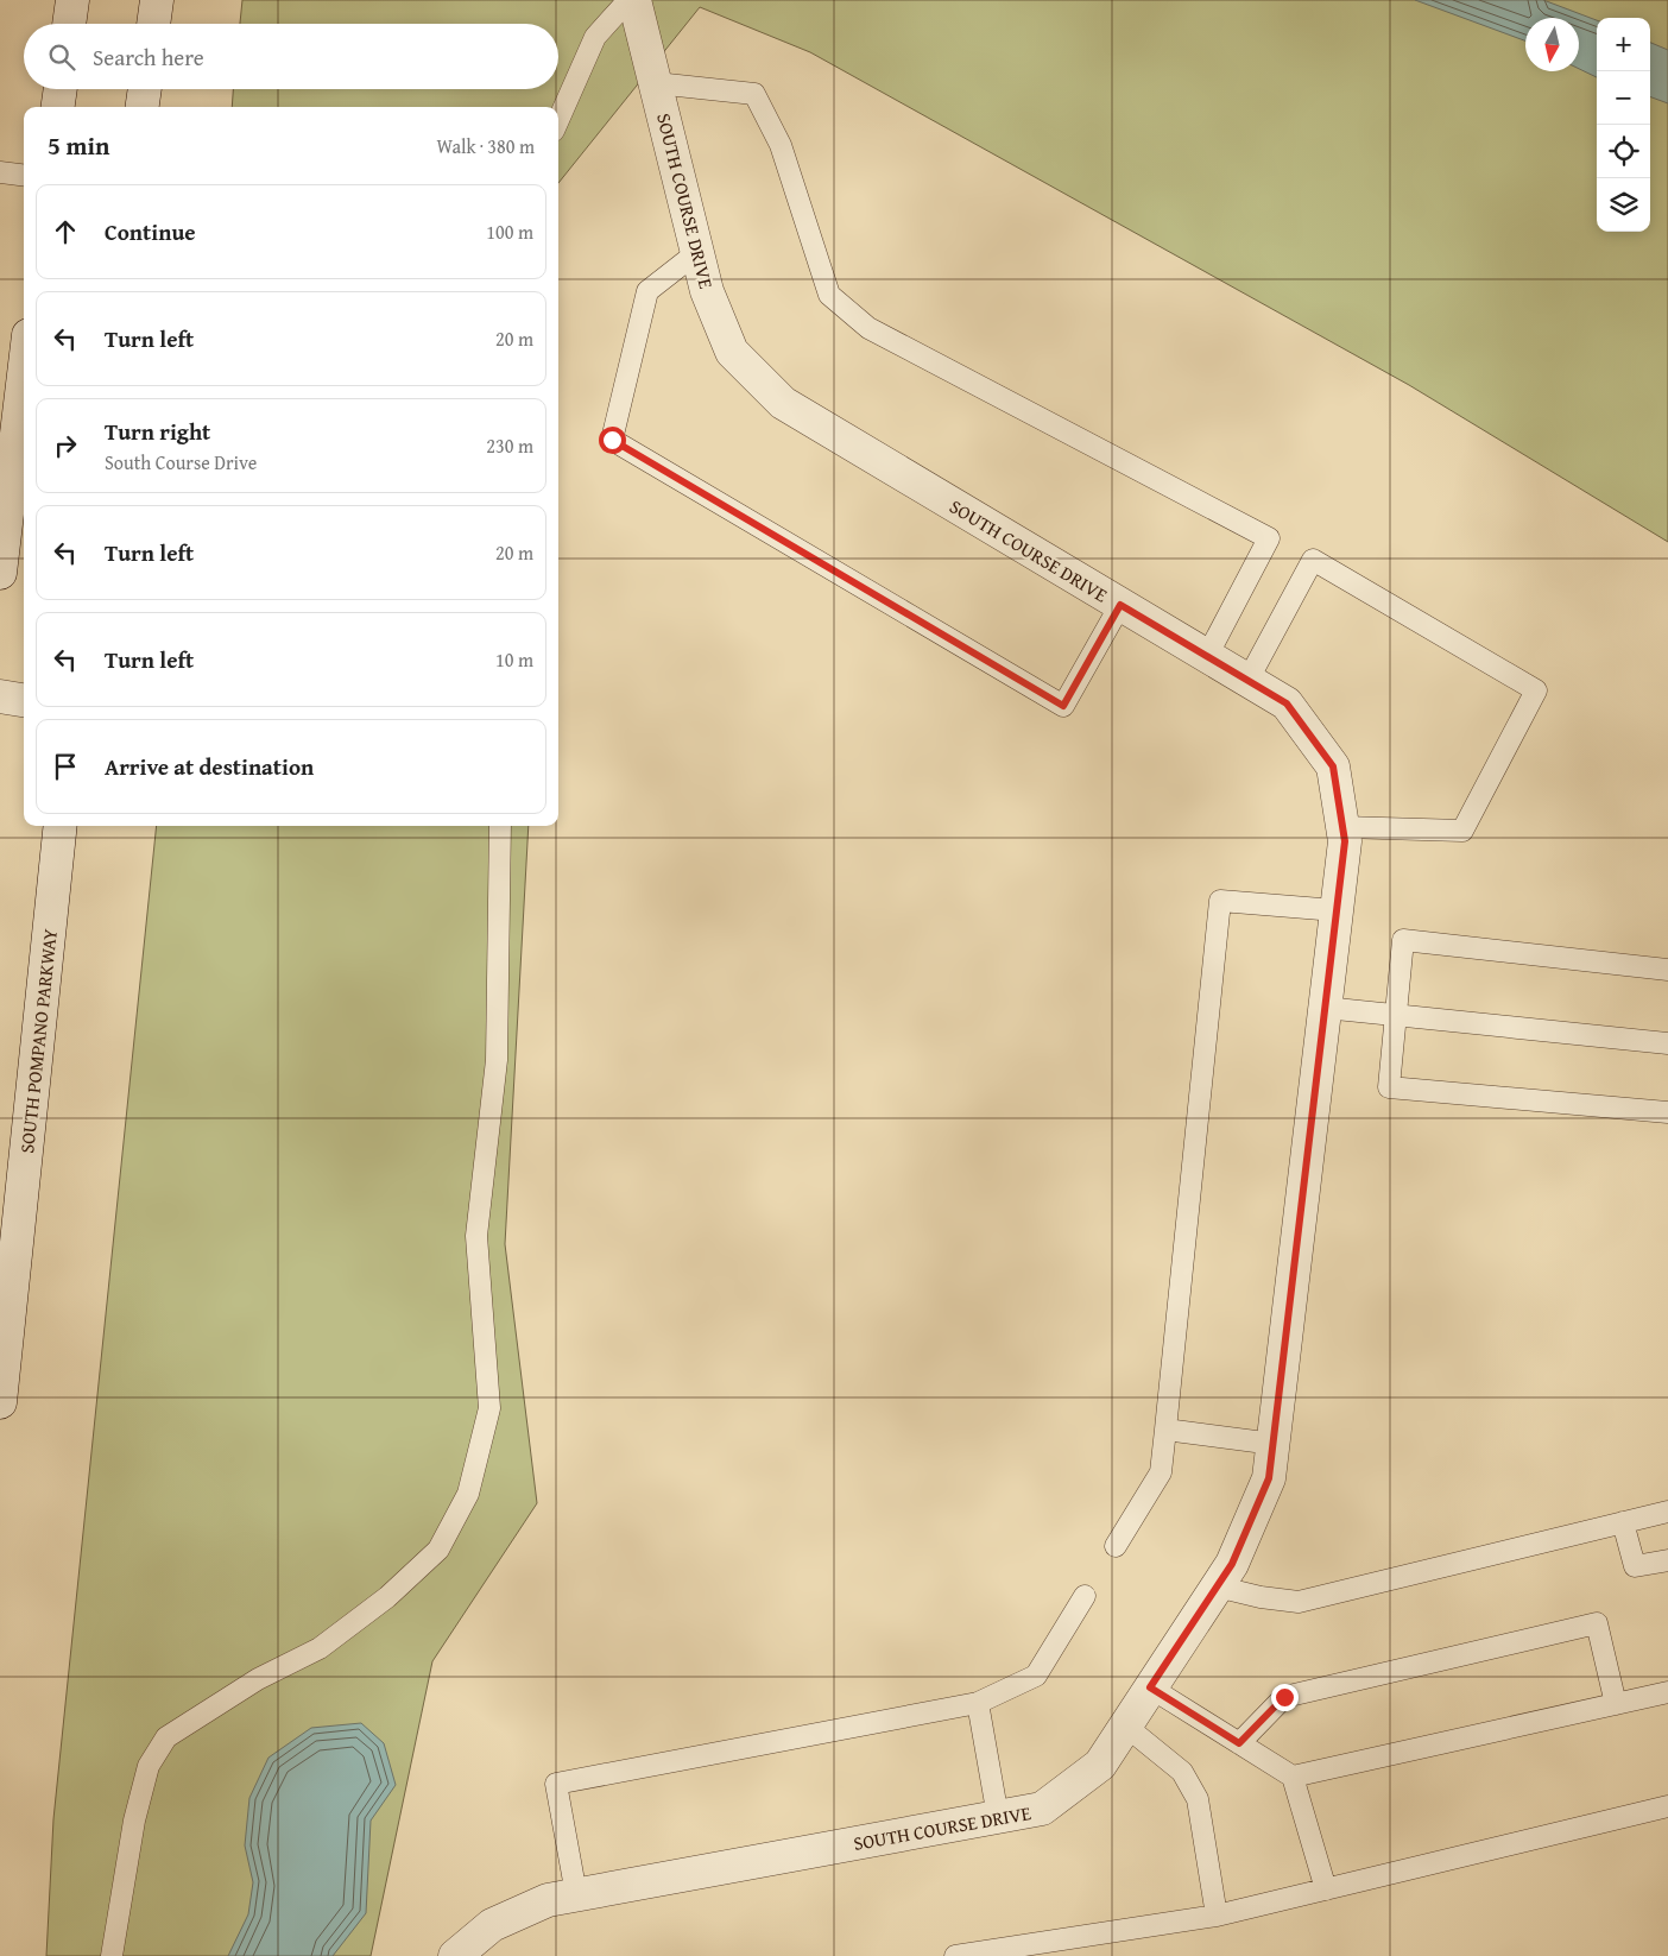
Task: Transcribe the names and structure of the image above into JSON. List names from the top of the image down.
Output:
{
  "streets": {
    "street": ["SOUTH COURSE DRIVE", "SOUTH POMPANO PARKWAY"]
  },
  "north": "bottom",
  "page": {
    "map_buttons": ["+", "−"],
    "search": "Search here",
    "heading": ["5 min", "Walk · 380 m"],
    "list": [
      ["Continue", "100 m"],
      ["Turn left", "20 m"],
      ["Turn right", "South Course Drive", "230 m"],
      ["Turn left", "20 m"],
      ["Turn left", "10 m"],
      "Arrive at destination"
    ]
  }
}
